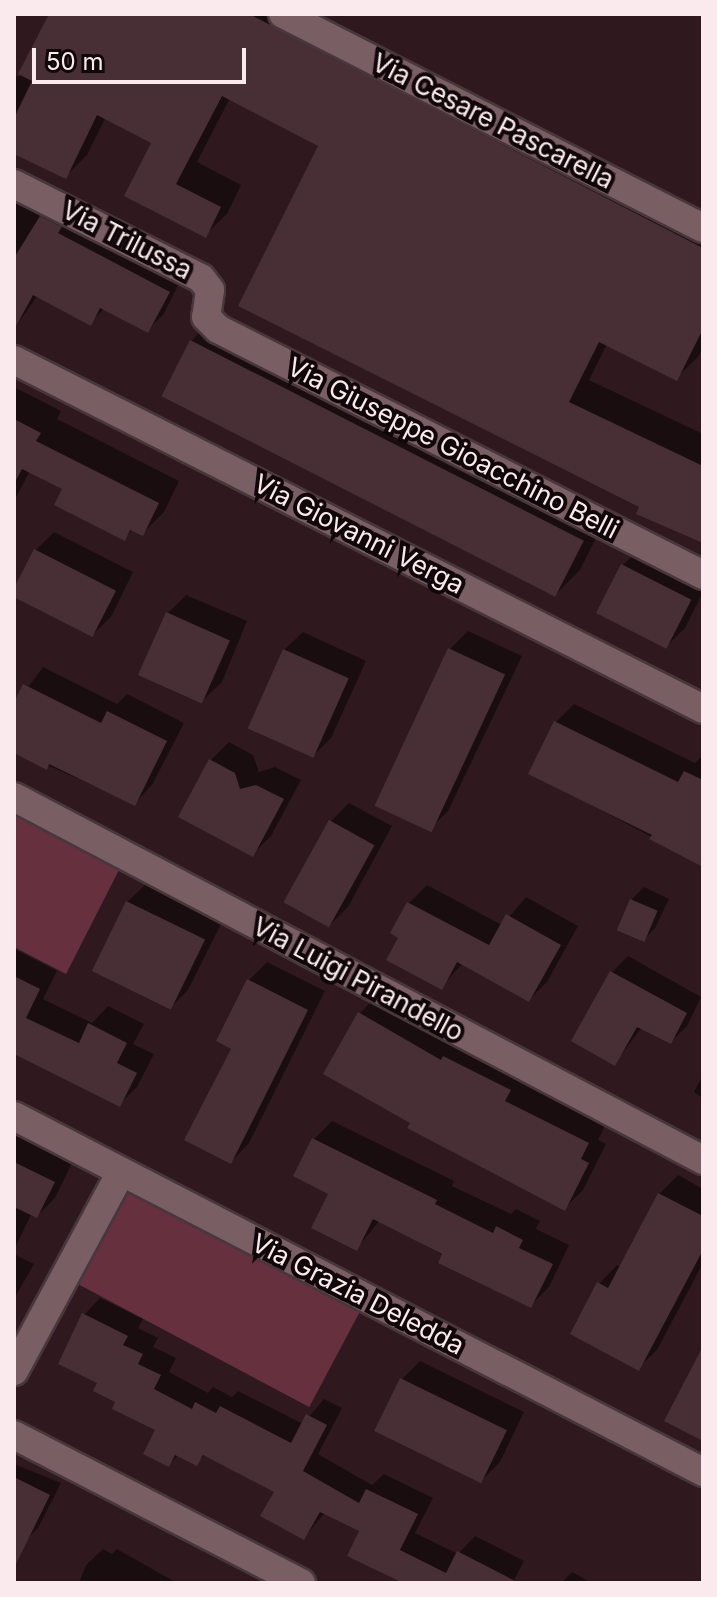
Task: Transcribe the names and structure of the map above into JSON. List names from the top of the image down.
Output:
{
  "streets": {
    "street": [
      "Via Cesare Pascarella",
      "Via Trilussa",
      "Via Giuseppe Gioacchino Belli",
      "Via Giovanni Verga",
      "Via Luigi Pirandello",
      "Via Grazia Deledda"
    ]
  },
  "crossings": [
    ["Via Trilussa", "Via Giuseppe Gioacchino Belli"]
  ],
  "scale_bar": "50 m"
}
